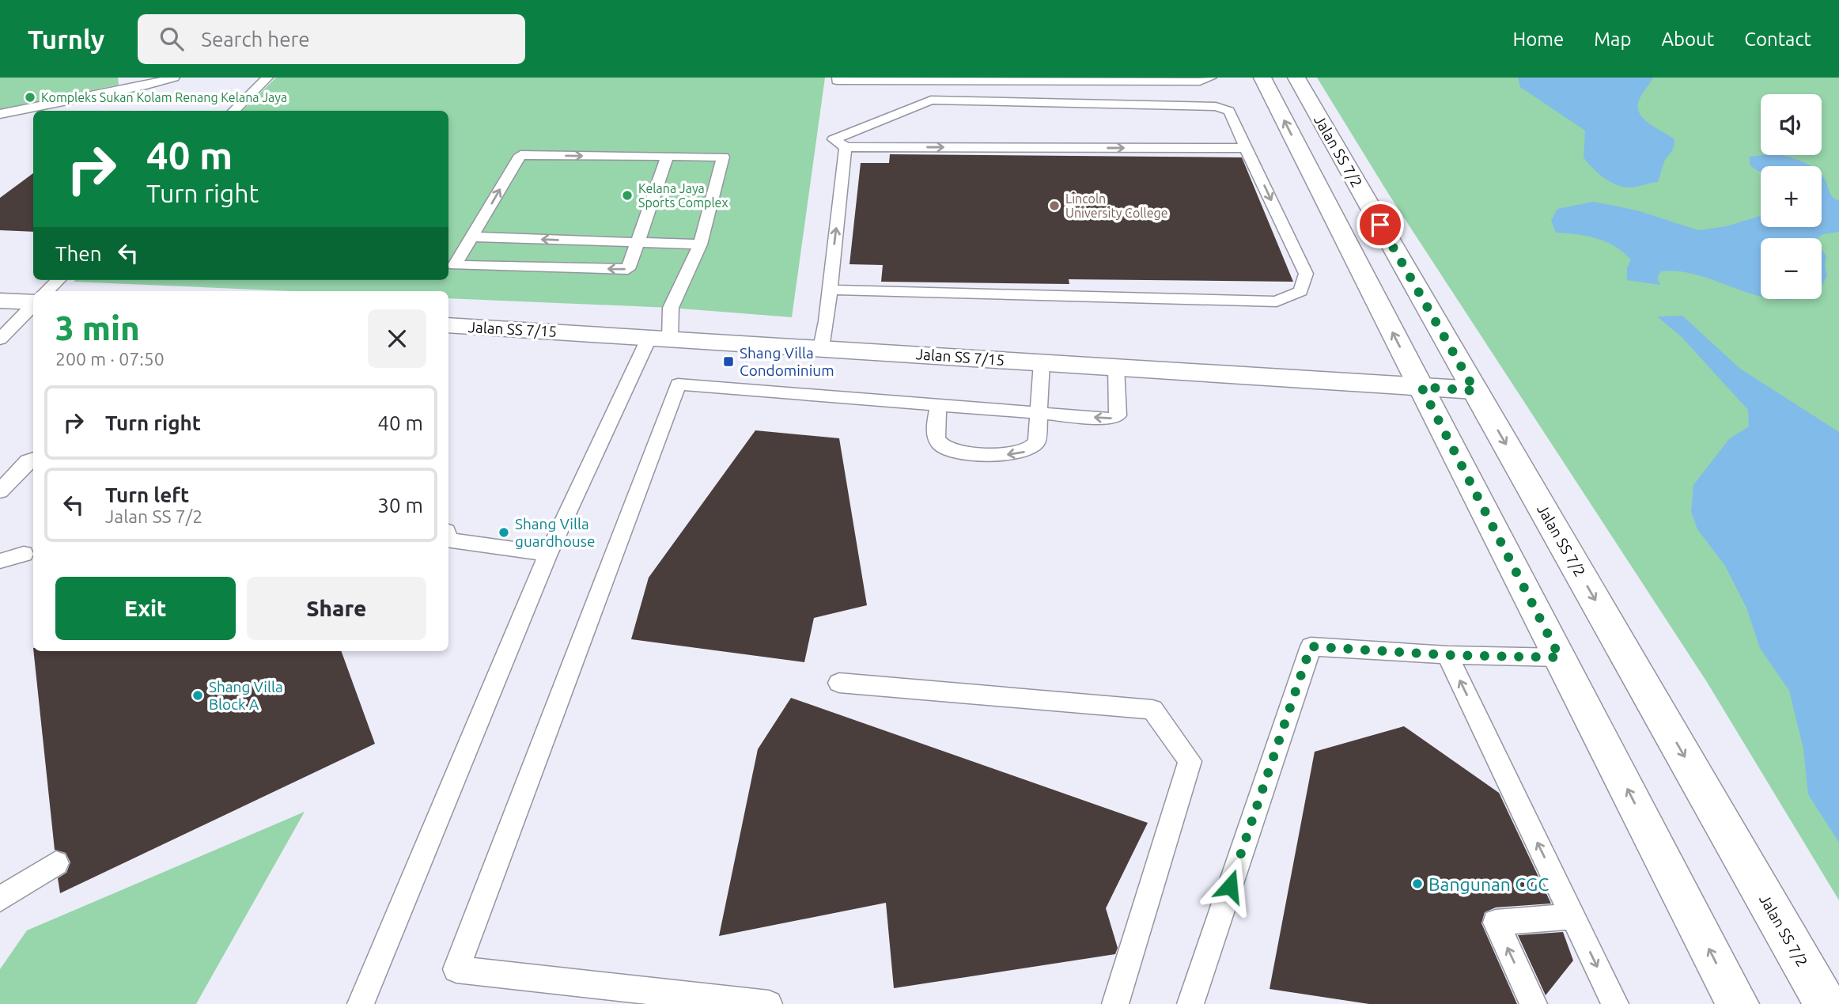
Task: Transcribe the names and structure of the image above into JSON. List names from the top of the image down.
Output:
{
  "streets": {
    "street": ["Jalan SS 7/2", "Jalan SS 7/15"]
  },
  "crossings": [
    ["Jalan SS 7/2", "Jalan SS 7/15"]
  ],
  "places": {
    "other": [
      "Kompleks Sukan Kolam Renang Kelana Jaya",
      "Kelana Jaya Sports Complex",
      "Lincoln University College",
      "Shang Villa guardhouse",
      "Shang Villa Block A",
      "Bangunan CGC"
    ],
    "transit": ["Shang Villa Condominium"]
  },
  "page": {
    "header": "Turnly",
    "search": "Search here",
    "nav": [
      "Home",
      "Map",
      "About",
      "Contact"
    ],
    "map_buttons": ["+", "−"],
    "turn": ["40 m", "Turn right"],
    "then": "Then",
    "heading": ["3 min", "200 m · 07:50"],
    "list": [
      {
        "name": "Turn right",
        "value": "40 m"
      },
      {
        "name": "Turn left",
        "note": "Jalan SS 7/2",
        "value": "30 m"
      }
    ],
    "buttons": ["Exit", "Share"]
  }
}
